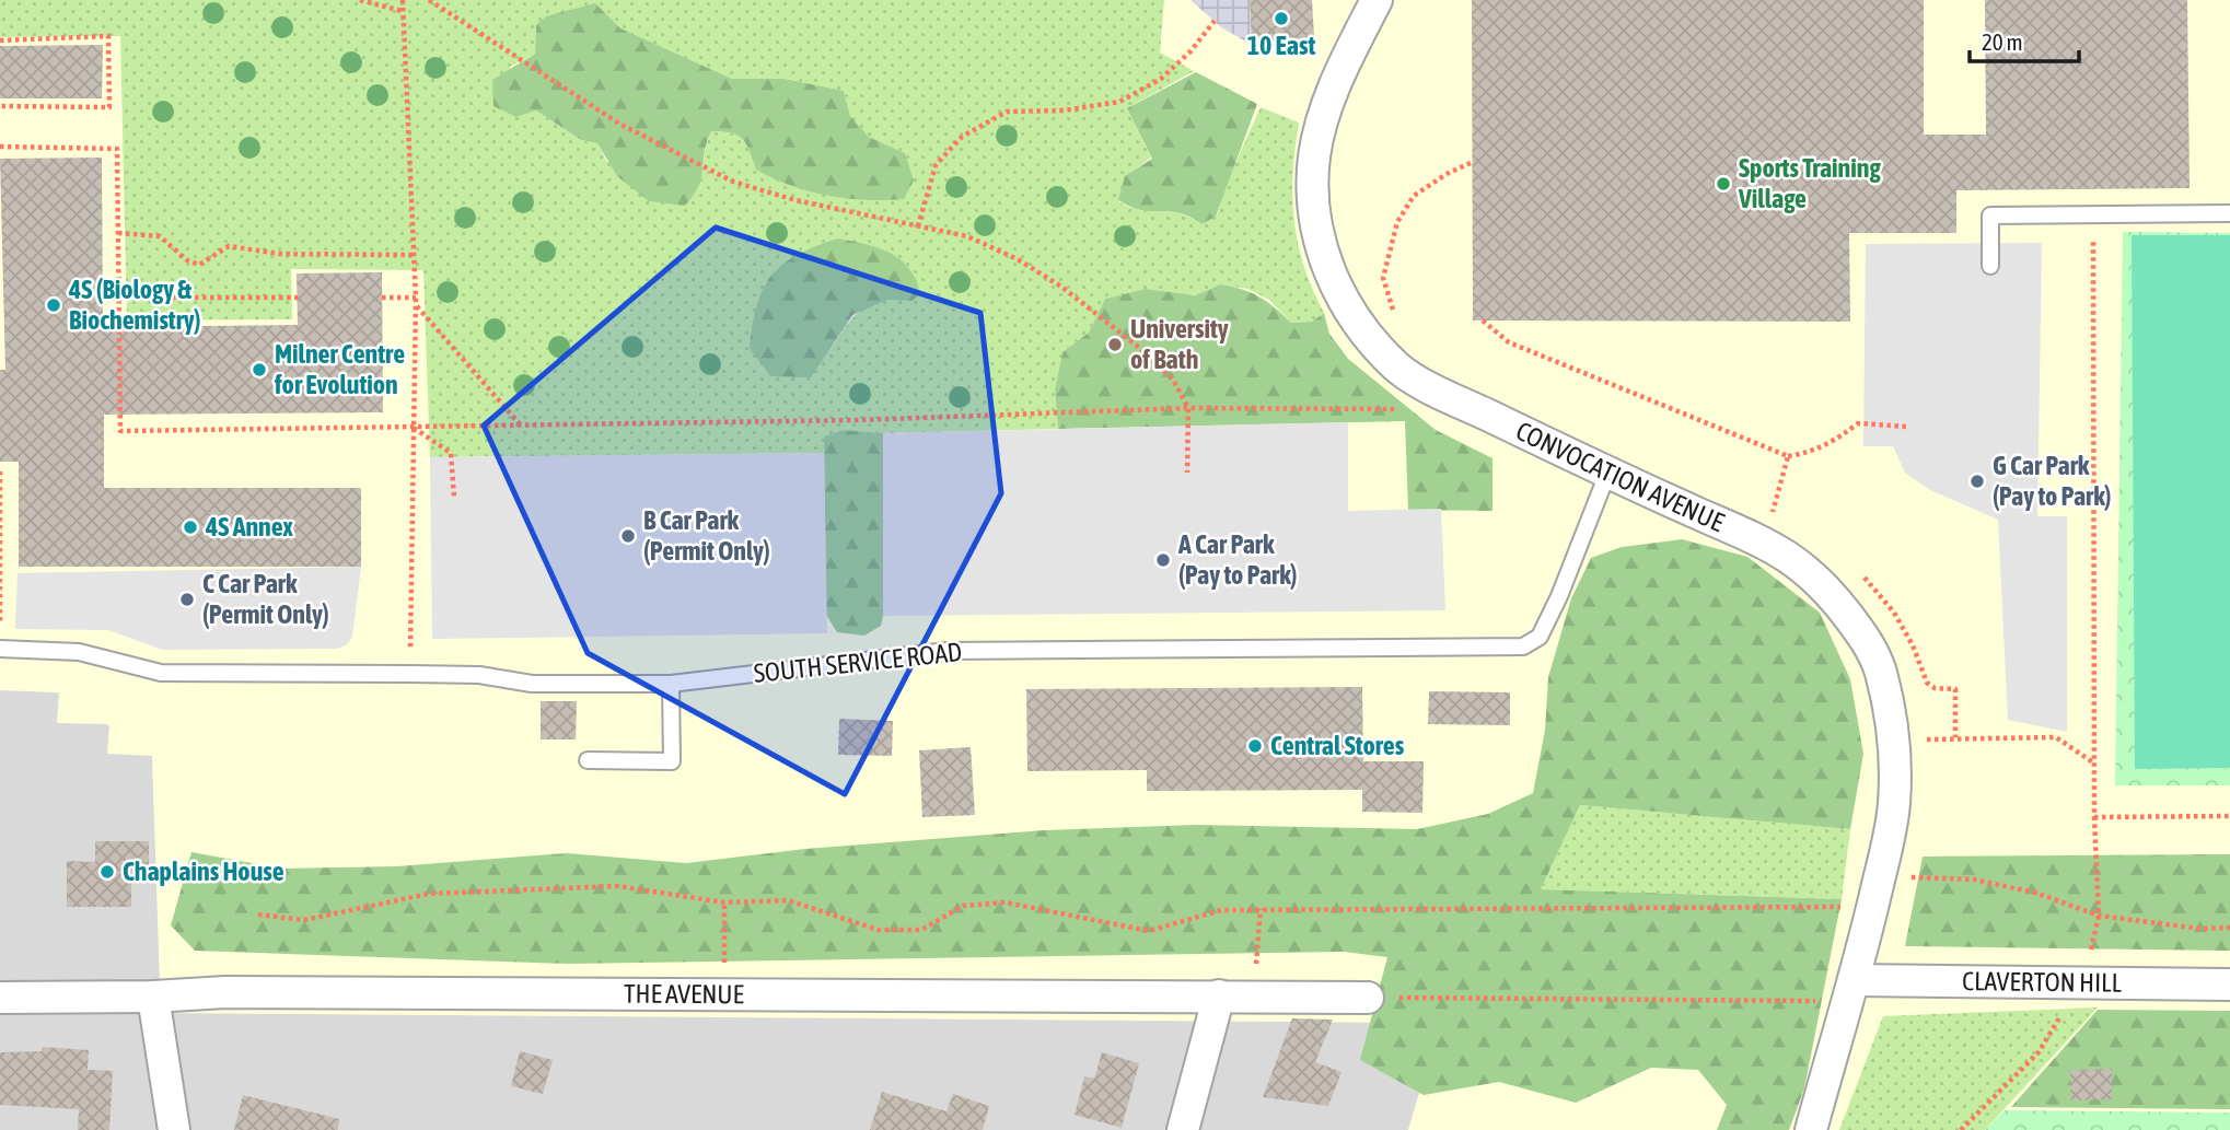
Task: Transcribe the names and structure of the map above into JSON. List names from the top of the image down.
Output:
{
  "streets": {
    "street": ["CONVOCATION AVENUE", "CLAVERTON HILL", "THE AVENUE"],
    "lane": ["SOUTH SERVICE ROAD"]
  },
  "crossings": [
    ["CONVOCATION AVENUE", "SOUTH SERVICE ROAD"],
    ["CONVOCATION AVENUE", "CLAVERTON HILL"]
  ],
  "places": [
    "10 East",
    "Sports Training Village",
    "4S (Biology & Biochemistry)",
    "University of Bath",
    "Milner Centre for Evolution",
    "G Car Park (Pay to Park)",
    "4S Annex",
    "B Car Park (Permit Only)",
    "A Car Park (Pay to Park)",
    "C Car Park (Permit Only)",
    "Central Stores",
    "Chaplains House"
  ],
  "scale_bar": "20 m"
}
